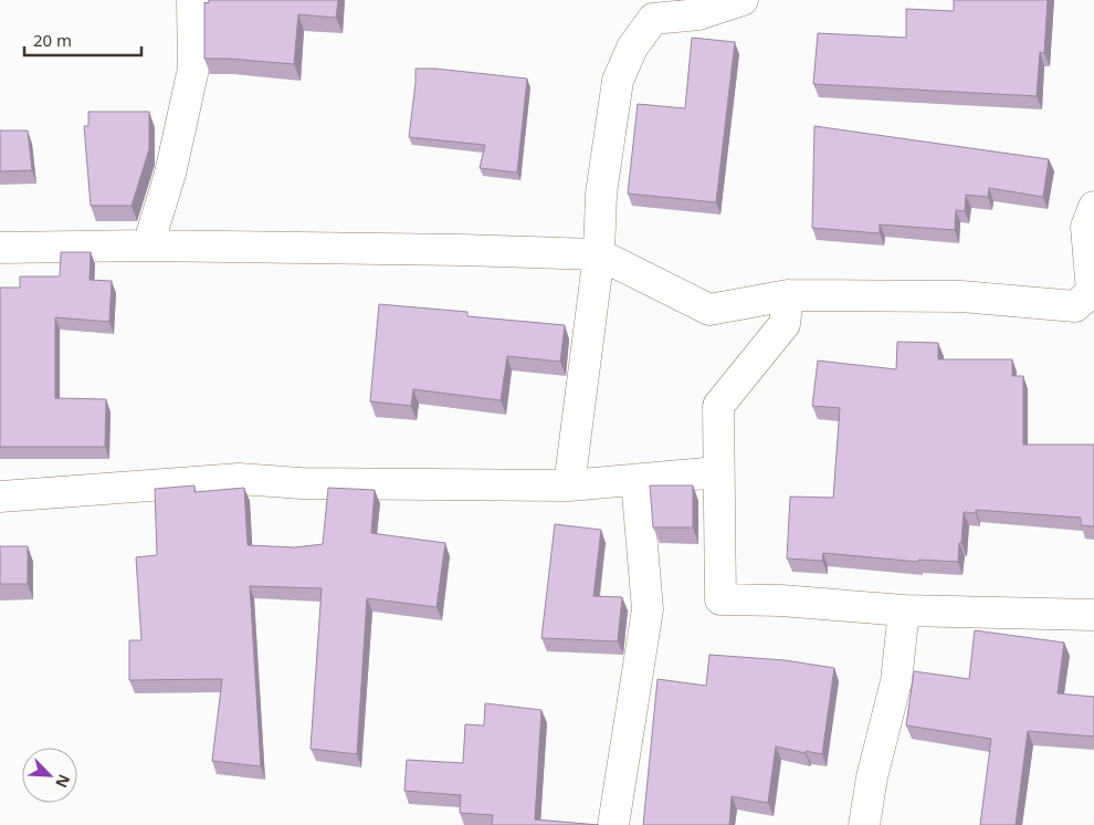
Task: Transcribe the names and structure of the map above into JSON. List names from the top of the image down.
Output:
{
  "scale_bar": "20 m",
  "north": "bottom right"
}
